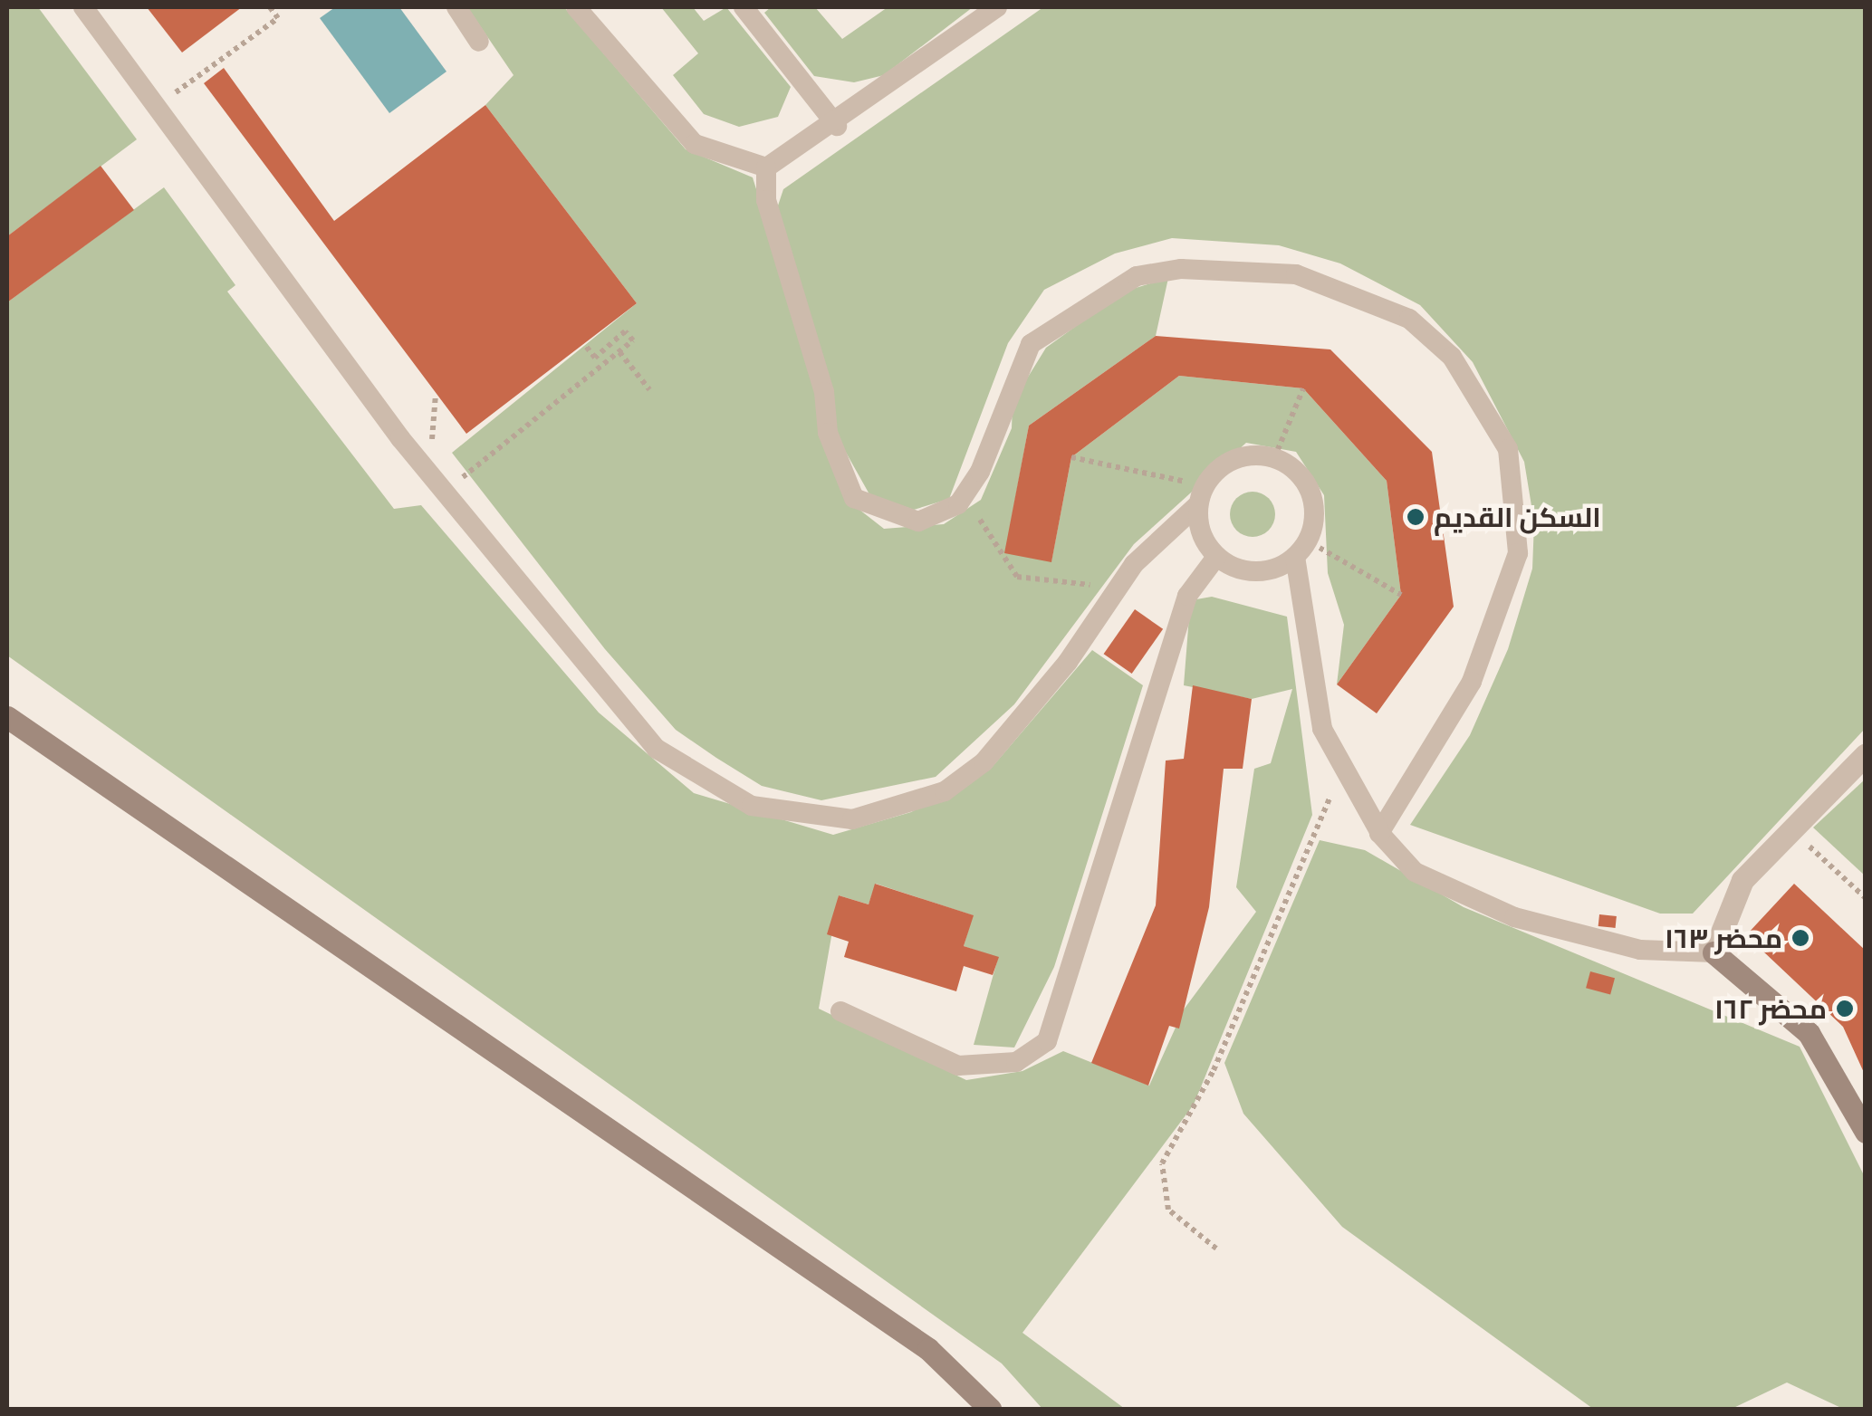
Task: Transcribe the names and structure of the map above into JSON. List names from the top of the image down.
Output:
{
  "places": ["السكن القديم", "محضر ١٦٣", "محضر ١٦٢"]
}
